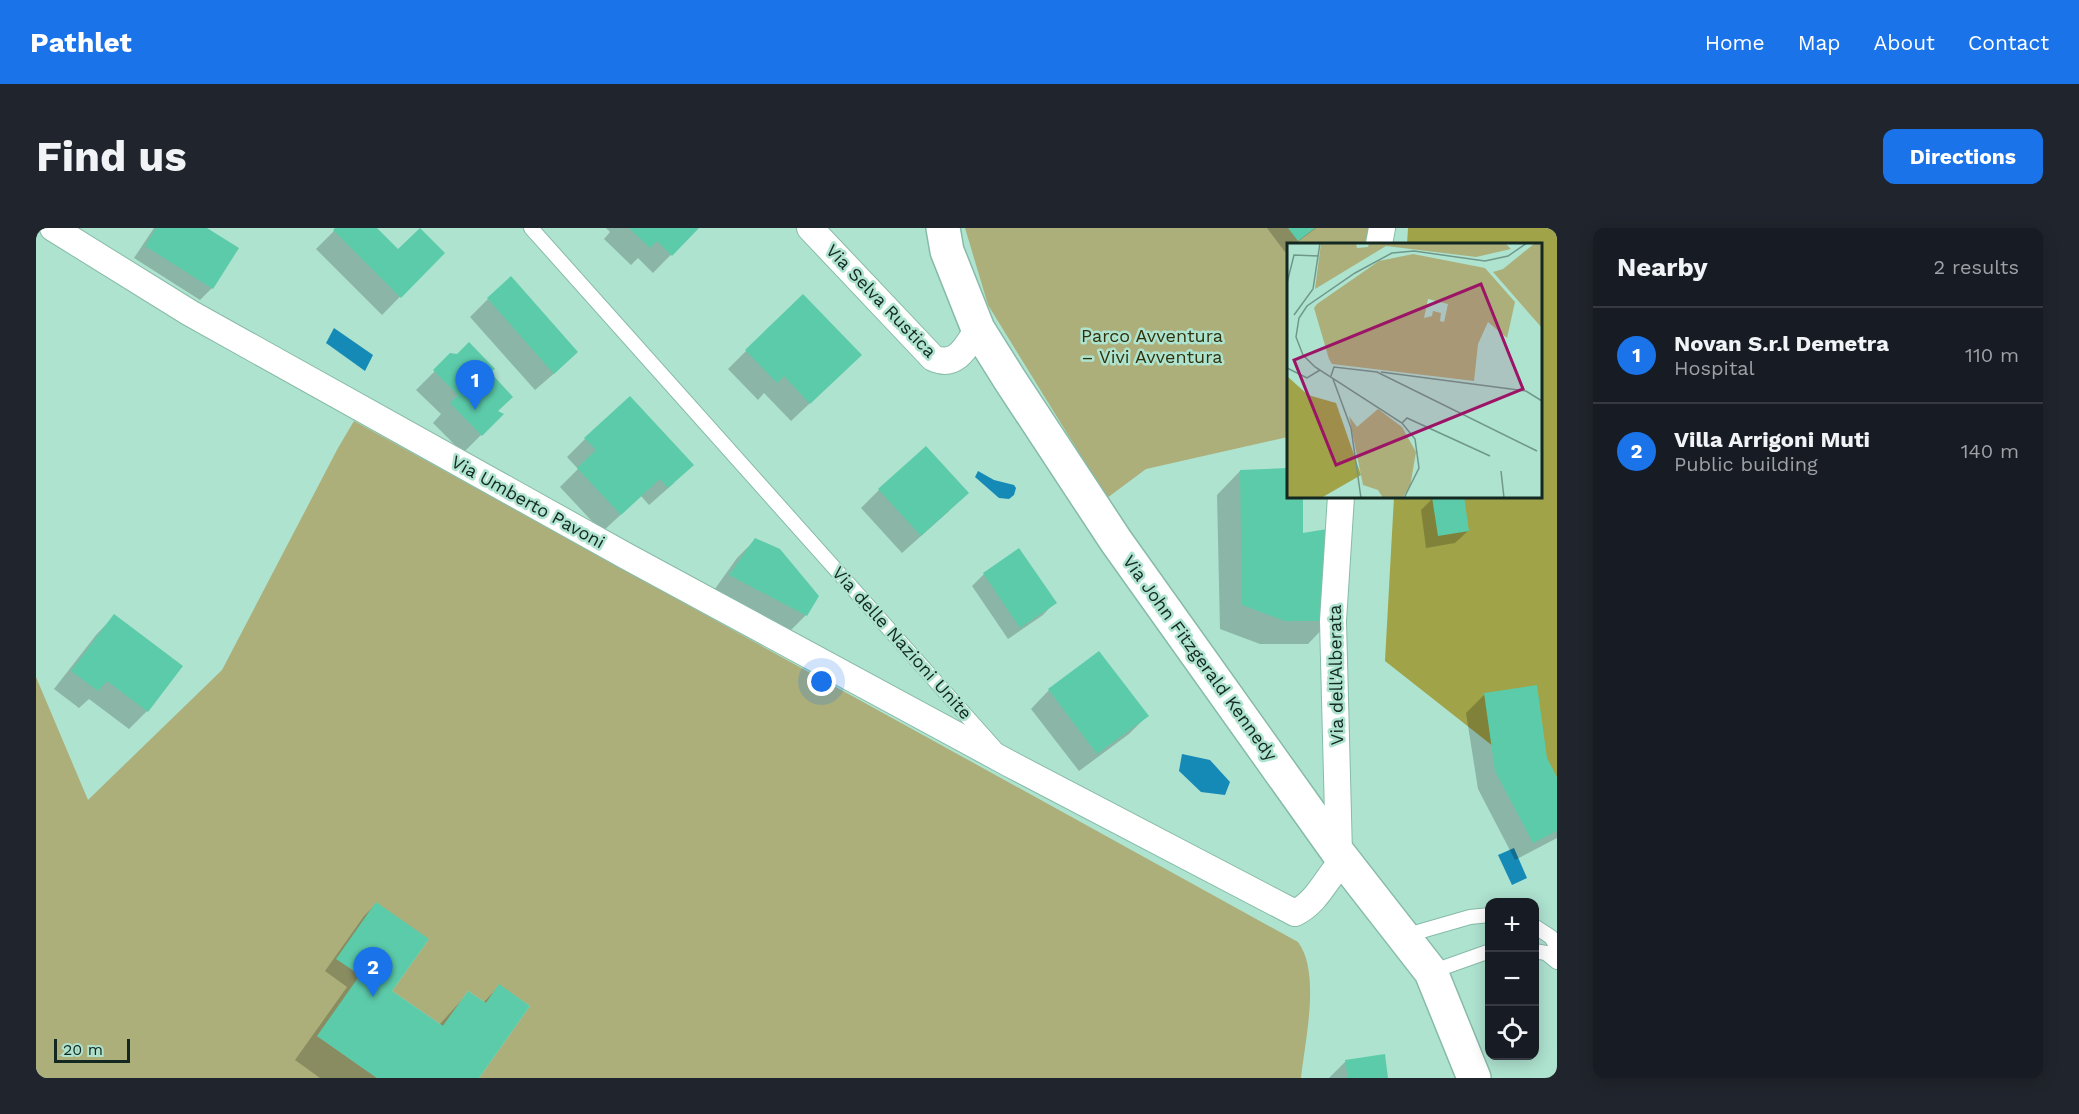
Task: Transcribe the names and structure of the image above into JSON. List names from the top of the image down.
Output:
{
  "streets": {
    "main road": ["Via John Fitzgerald Kennedy"],
    "street": [
      "Via Selva Rustica",
      "Via Umberto Pavoni",
      "Via delle Nazioni Unite",
      "Via dell'Alberata"
    ]
  },
  "crossings": [
    ["Via Selva Rustica", "Via John Fitzgerald Kennedy"],
    ["Via Umberto Pavoni", "Via delle Nazioni Unite"],
    ["Via delle Nazioni Unite", "Via John Fitzgerald Kennedy"],
    ["Via delle Nazioni Unite", "Via dell'Alberata"],
    ["Via John Fitzgerald Kennedy", "Via dell'Alberata"]
  ],
  "parks": ["Parco Avventura – Vivi Avventura"],
  "scale_bar": "20 m",
  "page": {
    "header": "Pathlet",
    "nav": [
      "Home",
      "Map",
      "About",
      "Contact"
    ],
    "buttons": "Directions",
    "title": "Find us",
    "heading": ["Nearby", "2 results"],
    "list": [
      {
        "mark": "1",
        "name": "Novan S.r.l Demetra",
        "note": "Hospital",
        "value": "110 m"
      },
      {
        "mark": "2",
        "name": "Villa Arrigoni Muti",
        "note": "Public building",
        "value": "140 m"
      }
    ],
    "pins": ["1", "2"],
    "map_buttons": ["+", "−"],
    "scale": "20 m"
  }
}
